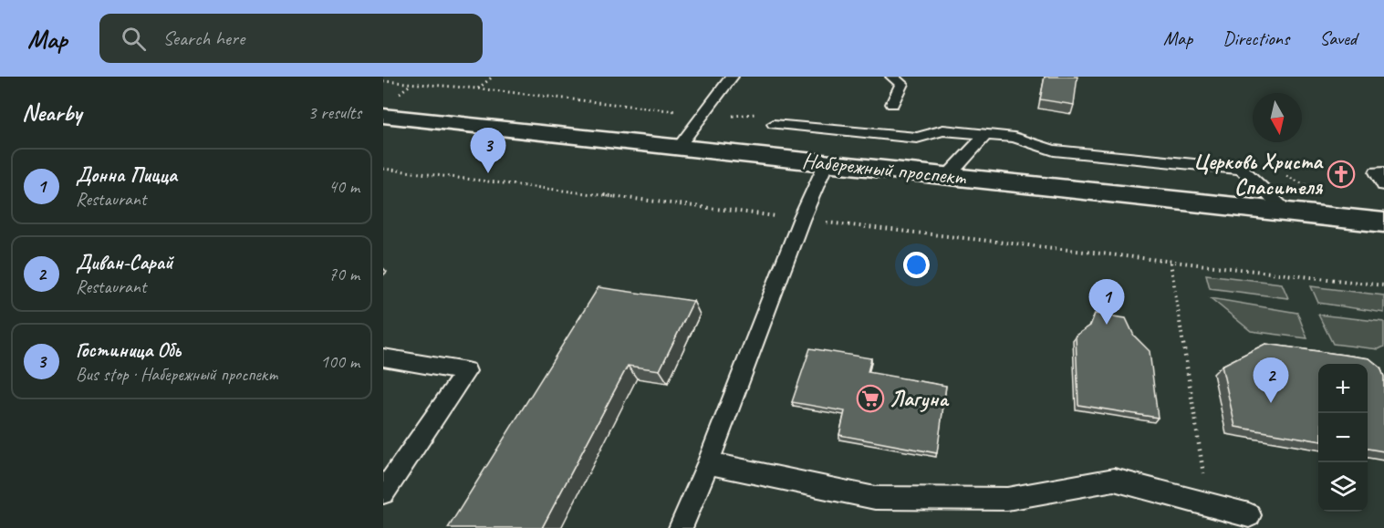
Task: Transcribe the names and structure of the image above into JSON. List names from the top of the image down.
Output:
{
  "streets": {
    "main road": ["Набережный проспект"]
  },
  "places": {
    "church": ["Церковь Христа Спасителя"],
    "supermarket": ["Лагуна"]
  },
  "north": "bottom",
  "page": {
    "header": "Map",
    "search": "Search here",
    "nav": ["Map", "Directions", "Saved"],
    "heading": ["Nearby", "3 results"],
    "pins": ["3", "1", "2"],
    "list": [
      {
        "mark": "1",
        "name": "Донна Пицца",
        "note": "Restaurant",
        "value": "40 m"
      },
      {
        "mark": "2",
        "name": "Диван-Сарай",
        "note": "Restaurant",
        "value": "70 m"
      },
      {
        "mark": "3",
        "name": "Гостиница Обь",
        "note": "Bus stop · Набережный проспект",
        "value": "100 m"
      }
    ],
    "map_buttons": ["+", "−"]
  }
}
